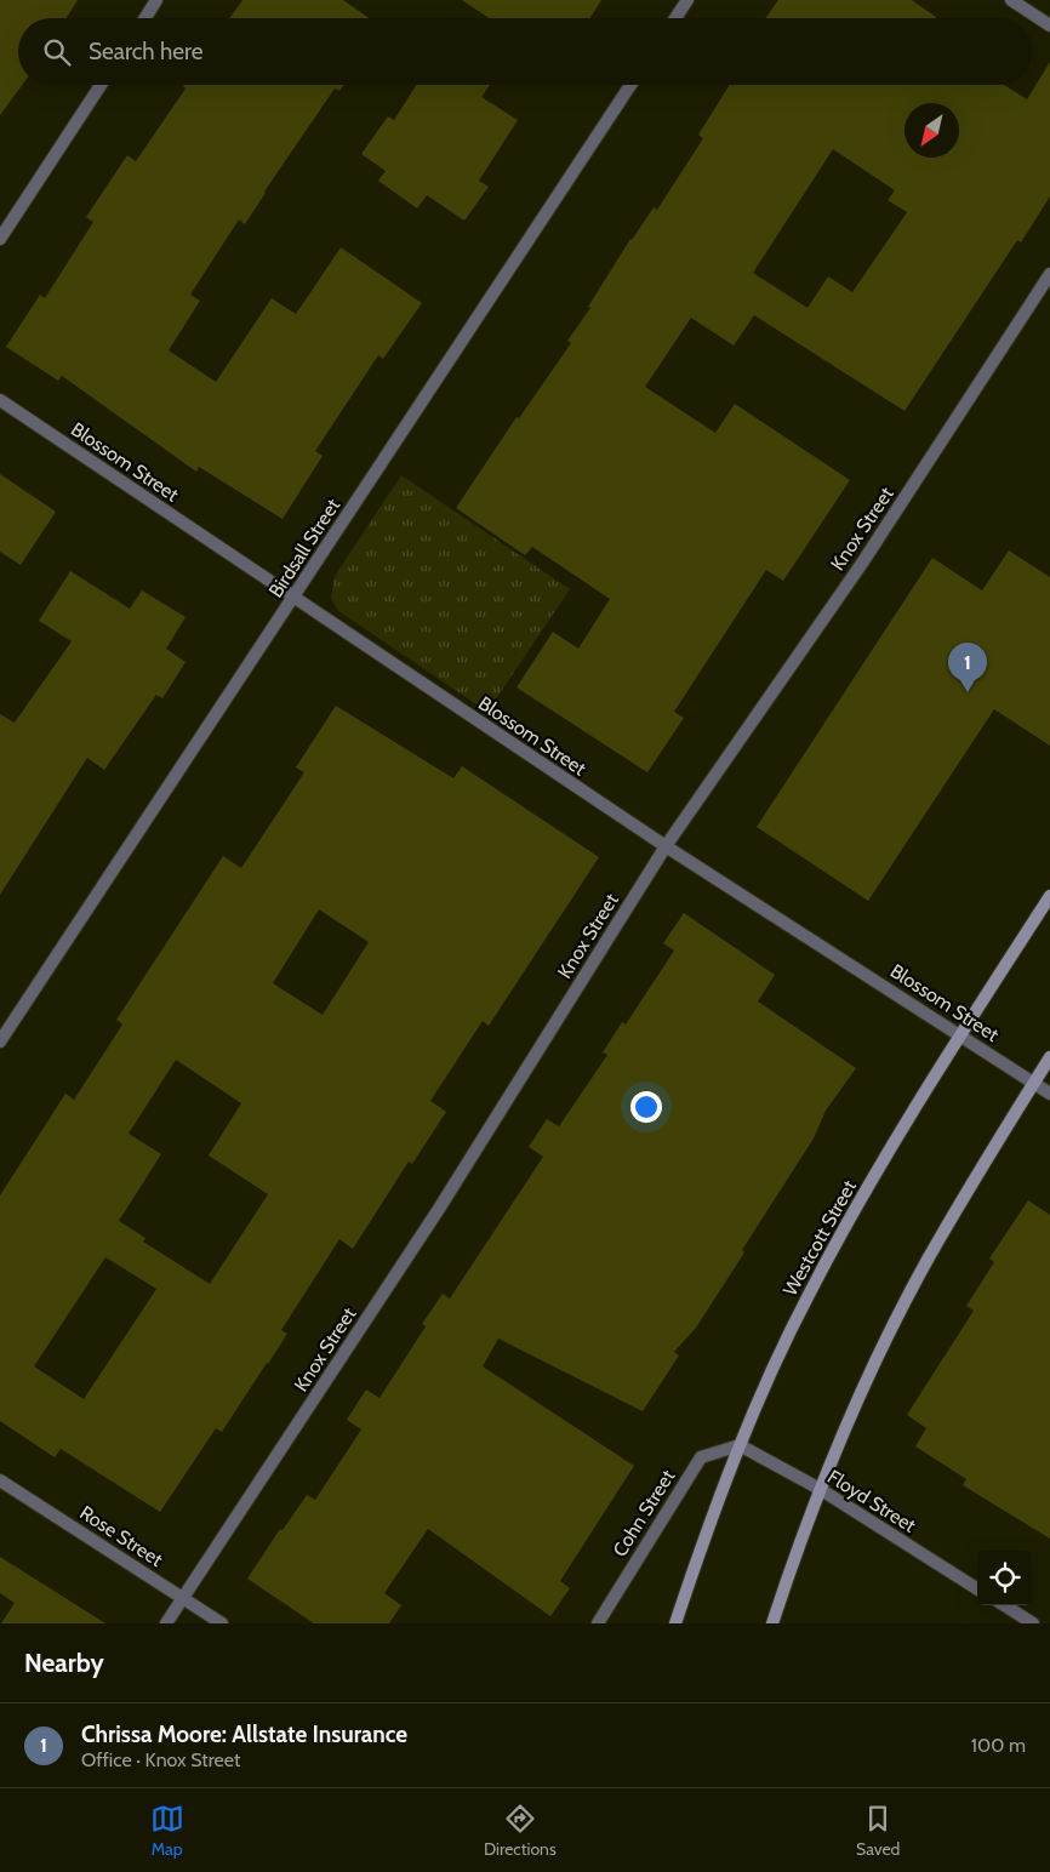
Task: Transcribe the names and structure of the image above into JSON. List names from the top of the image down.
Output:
{
  "streets": {
    "main road": ["Westcott Street"],
    "street": [
      "Blossom Street",
      "Knox Street",
      "Birdsall Street",
      "Floyd Street",
      "Cohn Street",
      "Rose Street"
    ]
  },
  "crossings": [
    ["Blossom Street", "Knox Street"],
    ["Blossom Street", "Birdsall Street"],
    ["Blossom Street", "Westcott Street"],
    ["Knox Street", "Rose Street"],
    ["Westcott Street", "Floyd Street"],
    ["Westcott Street", "Cohn Street"],
    ["Floyd Street", "Cohn Street"]
  ],
  "north": "bottom left",
  "page": {
    "search": "Search here",
    "pins": "1",
    "heading": "Nearby",
    "list": [
      {
        "mark": "1",
        "name": "Chrissa Moore: Allstate Insurance",
        "note": "Office · Knox Street",
        "value": "100 m"
      }
    ],
    "nav": ["Map", "Directions", "Saved"]
  }
}
